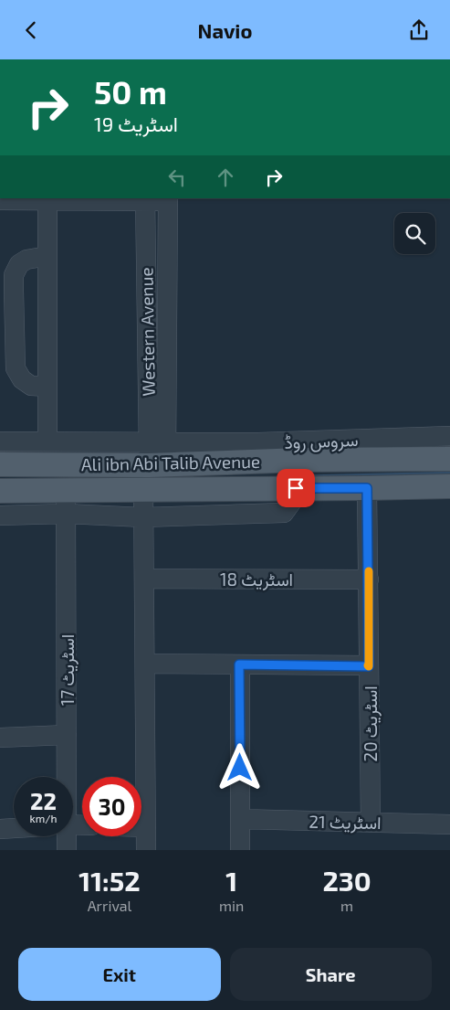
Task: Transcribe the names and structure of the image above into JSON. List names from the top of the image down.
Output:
{
  "streets": {
    "main road": ["Ali ibn Abi Talib Avenue"],
    "street": [
      "Western Avenue",
      "سروس روڈ",
      "اسٹریٹ 18",
      "اسٹریٹ 17",
      "اسٹریٹ 20",
      "اسٹریٹ 21"
    ]
  },
  "crossings": [
    ["Western Avenue", "سروس روڈ"],
    ["Western Avenue", "Ali ibn Abi Talib Avenue"],
    ["سروس روڈ", "Ali ibn Abi Talib Avenue"],
    ["Ali ibn Abi Talib Avenue", "اسٹریٹ 17"],
    ["Ali ibn Abi Talib Avenue", "اسٹریٹ 20"],
    ["اسٹریٹ 18", "اسٹریٹ 20"],
    ["اسٹریٹ 20", "اسٹریٹ 21"]
  ],
  "page": {
    "header": "Navio",
    "turn": ["50 m", "اسٹریٹ 19"],
    "speed": "22 km/h",
    "limit": "30",
    "eta": [
      "11:52",
      "Arrival",
      "1",
      "min",
      "230",
      "m"
    ],
    "buttons": ["Exit", "Share"]
  }
}
